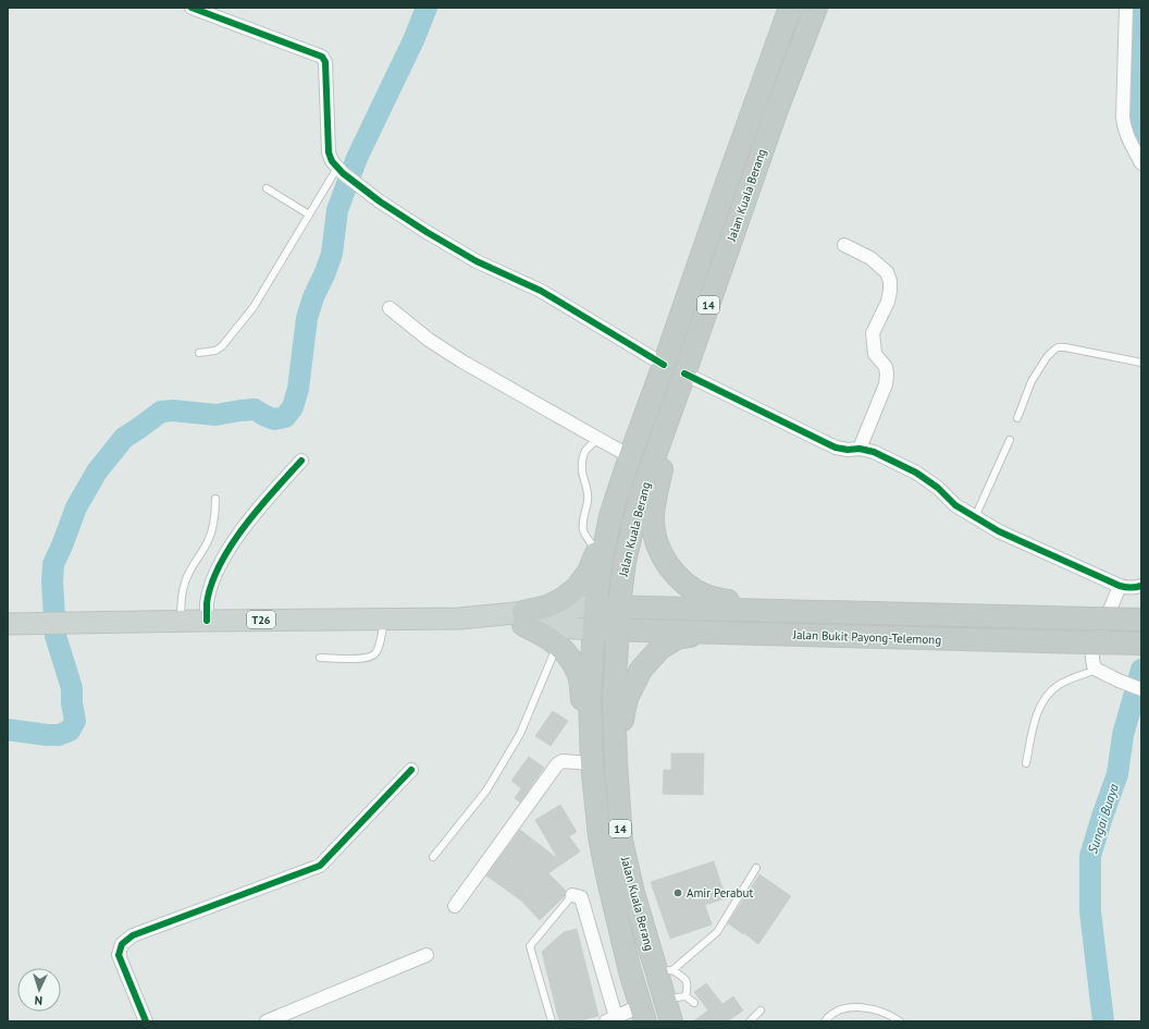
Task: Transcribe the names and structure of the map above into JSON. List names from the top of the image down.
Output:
{
  "streets": {
    "highway": ["Jalan Kuala Berang", "14", "Jalan Bukit Payong-Telemong"],
    "main road": ["T26"]
  },
  "crossings": [
    ["Jalan Kuala Berang", "Jalan Bukit Payong-Telemong"]
  ],
  "water": ["Sungai Buaya"],
  "places": ["Amir Perabut"],
  "north": "bottom"
}
